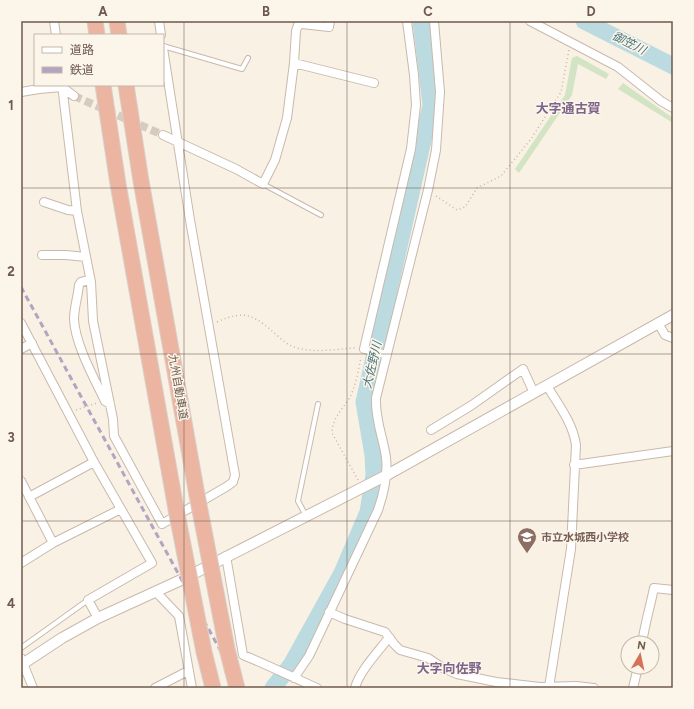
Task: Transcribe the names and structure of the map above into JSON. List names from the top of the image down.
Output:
{
  "streets": {
    "highway": ["九州自動車道"]
  },
  "districts": ["大字通古賀", "大字向佐野"],
  "water": ["御笠川", "大佐野川"],
  "places": {
    "school or university": ["市立水城西小学校"]
  },
  "legend": ["道路", "鉄道"],
  "north": "top",
  "grid": {
    "columns": [
      "A",
      "B",
      "C",
      "D"
    ],
    "rows": [
      "1",
      "2",
      "3",
      "4"
    ]
  }
}
